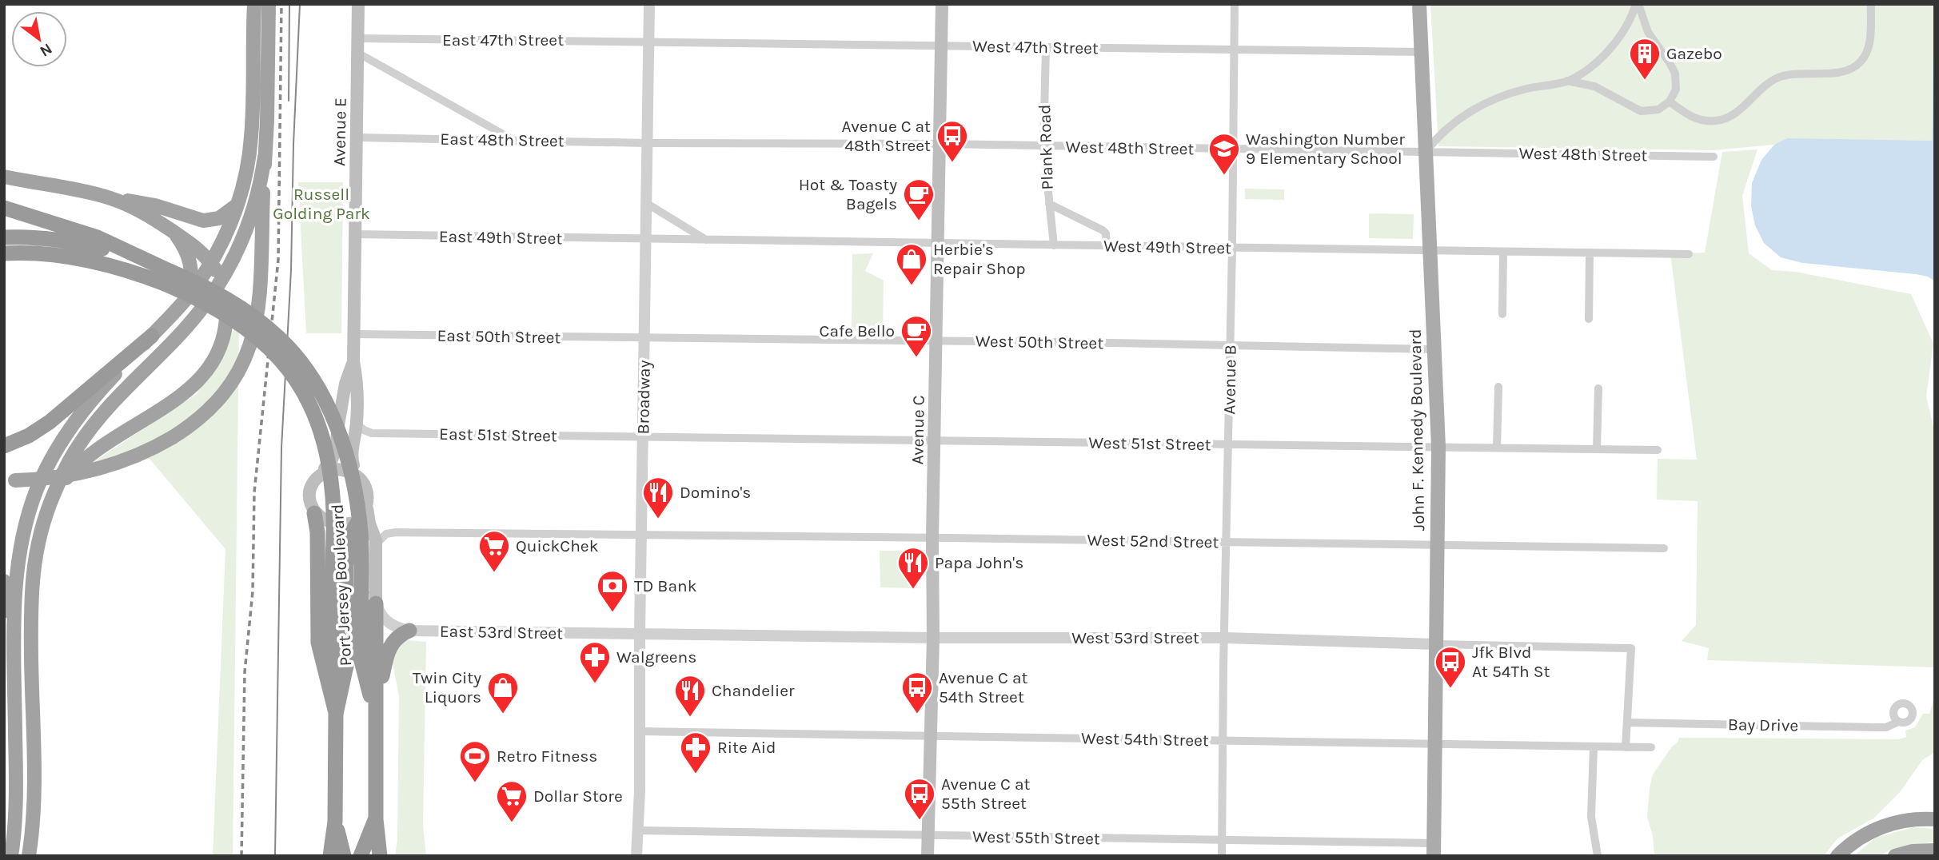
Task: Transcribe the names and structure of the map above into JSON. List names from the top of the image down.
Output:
{
  "streets": {
    "highway": ["Port Jersey Boulevard"],
    "main road": ["Avenue E", "Avenue C", "John F. Kennedy Boulevard"],
    "street": [
      "East 47th Street",
      "West 47th Street",
      "East 48th Street",
      "Plank Road",
      "West 48th Street",
      "East 49th Street",
      "West 49th Street",
      "East 50th Street",
      "West 50th Street",
      "Avenue B",
      "Broadway",
      "East 51st Street",
      "West 51st Street",
      "West 52nd Street",
      "East 53rd Street",
      "West 53rd Street",
      "Bay Drive",
      "West 54th Street",
      "West 55th Street"
    ]
  },
  "crossings": [
    ["East 47th Street", "West 47th Street"],
    ["East 47th Street", "Avenue E"],
    ["East 47th Street", "Broadway"],
    ["West 47th Street", "Plank Road"],
    ["West 47th Street", "Avenue B"],
    ["West 47th Street", "Broadway"],
    ["West 47th Street", "Avenue C"],
    ["West 47th Street", "John F. Kennedy Boulevard"],
    ["Avenue E", "East 48th Street"],
    ["Avenue E", "East 49th Street"],
    ["Avenue E", "East 50th Street"],
    ["Avenue E", "East 51st Street"],
    ["East 48th Street", "West 48th Street"],
    ["East 48th Street", "Broadway"],
    ["Plank Road", "West 48th Street"],
    ["Plank Road", "West 49th Street"],
    ["West 48th Street", "Avenue B"],
    ["West 48th Street", "Broadway"],
    ["West 48th Street", "Avenue C"],
    ["West 48th Street", "John F. Kennedy Boulevard"],
    ["East 49th Street", "West 49th Street"],
    ["East 49th Street", "Broadway"],
    ["West 49th Street", "Avenue B"],
    ["West 49th Street", "Broadway"],
    ["West 49th Street", "Avenue C"],
    ["West 49th Street", "John F. Kennedy Boulevard"],
    ["East 50th Street", "West 50th Street"],
    ["East 50th Street", "Broadway"],
    ["West 50th Street", "Avenue B"],
    ["West 50th Street", "Broadway"],
    ["West 50th Street", "Avenue C"],
    ["West 50th Street", "John F. Kennedy Boulevard"],
    ["Avenue B", "West 51st Street"],
    ["Avenue B", "West 52nd Street"],
    ["Avenue B", "West 53rd Street"],
    ["Avenue B", "West 54th Street"],
    ["Avenue B", "West 55th Street"],
    ["Broadway", "East 51st Street"],
    ["Broadway", "West 51st Street"],
    ["Broadway", "West 52nd Street"],
    ["Broadway", "East 53rd Street"],
    ["Broadway", "West 53rd Street"],
    ["Broadway", "West 54th Street"],
    ["Broadway", "West 55th Street"],
    ["Avenue C", "West 51st Street"],
    ["Avenue C", "West 52nd Street"],
    ["Avenue C", "West 53rd Street"],
    ["Avenue C", "West 54th Street"],
    ["Avenue C", "West 55th Street"],
    ["John F. Kennedy Boulevard", "West 51st Street"],
    ["John F. Kennedy Boulevard", "West 52nd Street"],
    ["John F. Kennedy Boulevard", "West 53rd Street"],
    ["John F. Kennedy Boulevard", "West 54th Street"],
    ["John F. Kennedy Boulevard", "West 55th Street"],
    ["East 51st Street", "West 51st Street"],
    ["East 53rd Street", "West 53rd Street"],
    ["West 53rd Street", "Bay Drive"]
  ],
  "parks": ["Russell Golding Park"],
  "places": {
    "building": ["Gazebo"],
    "bus stop": [
      "Avenue C at 48th Street",
      "Jfk Blvd At 54Th St",
      "Avenue C at 54th Street",
      "Avenue C at 55th Street"
    ],
    "school or university": ["Washington Number 9 Elementary School"],
    "cafe": ["Hot & Toasty Bagels", "Cafe Bello"],
    "shop": ["Herbie's Repair Shop", "Twin City Liquors"],
    "restaurant": ["Domino's", "Papa John's", "Chandelier"],
    "supermarket": ["QuickChek", "Dollar Store"],
    "bank": ["TD Bank"],
    "pharmacy": ["Walgreens", "Rite Aid"],
    "sports": ["Retro Fitness"]
  },
  "north": "bottom right"
}
